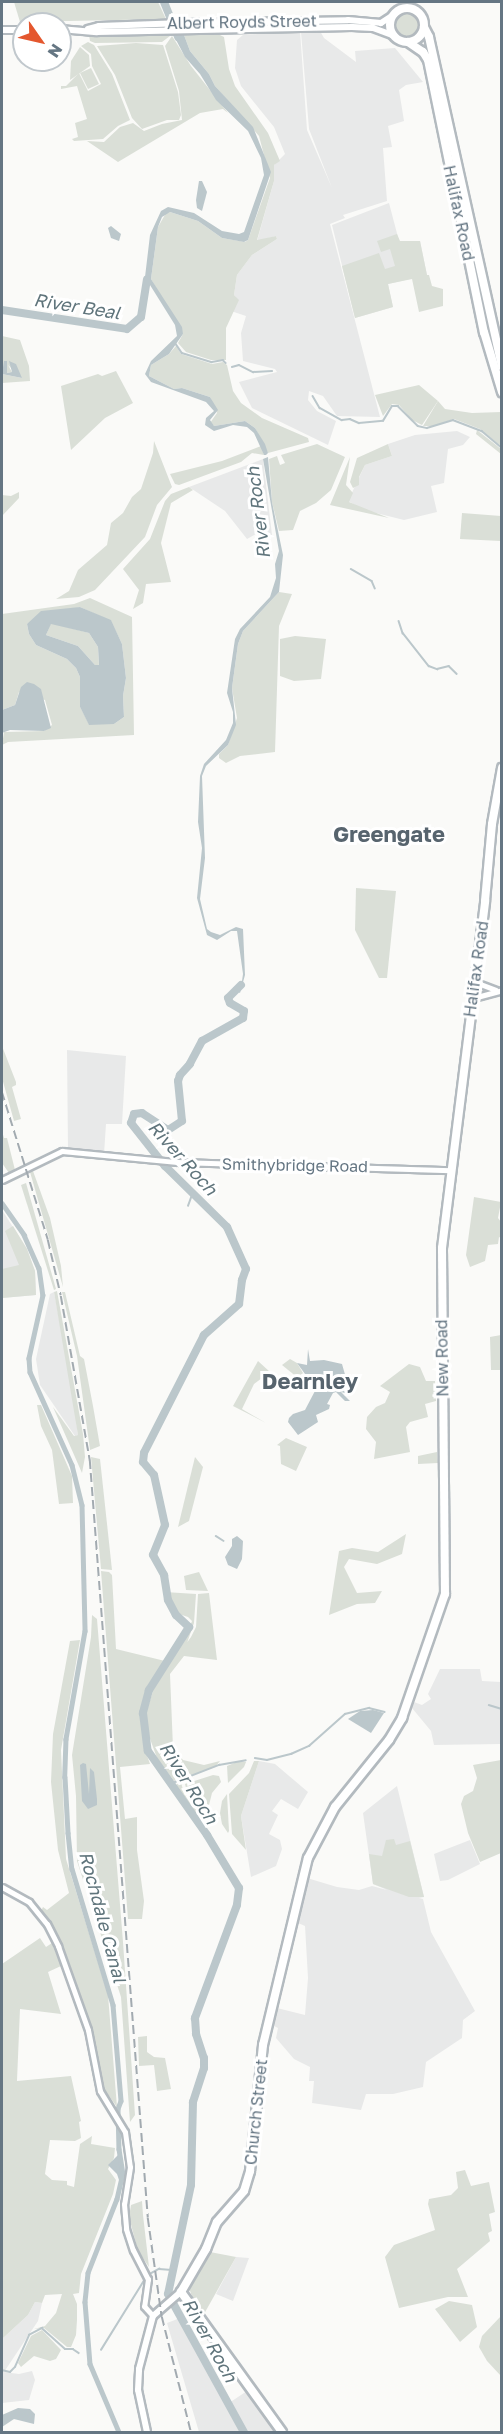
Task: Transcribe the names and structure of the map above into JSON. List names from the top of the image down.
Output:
{
  "streets": {
    "highway": ["Halifax Road", "New Road", "Church Street"],
    "main road": ["Albert Royds Street"],
    "street": ["Smithybridge Road"]
  },
  "crossings": [
    ["Albert Royds Street", "Halifax Road"],
    ["Halifax Road", "Smithybridge Road"],
    ["Halifax Road", "New Road"],
    ["Smithybridge Road", "New Road"],
    ["New Road", "Church Street"]
  ],
  "districts": ["Greengate", "Dearnley"],
  "water": ["River Beal", "River Roch", "Rochdale Canal"],
  "north": "bottom right"
}
